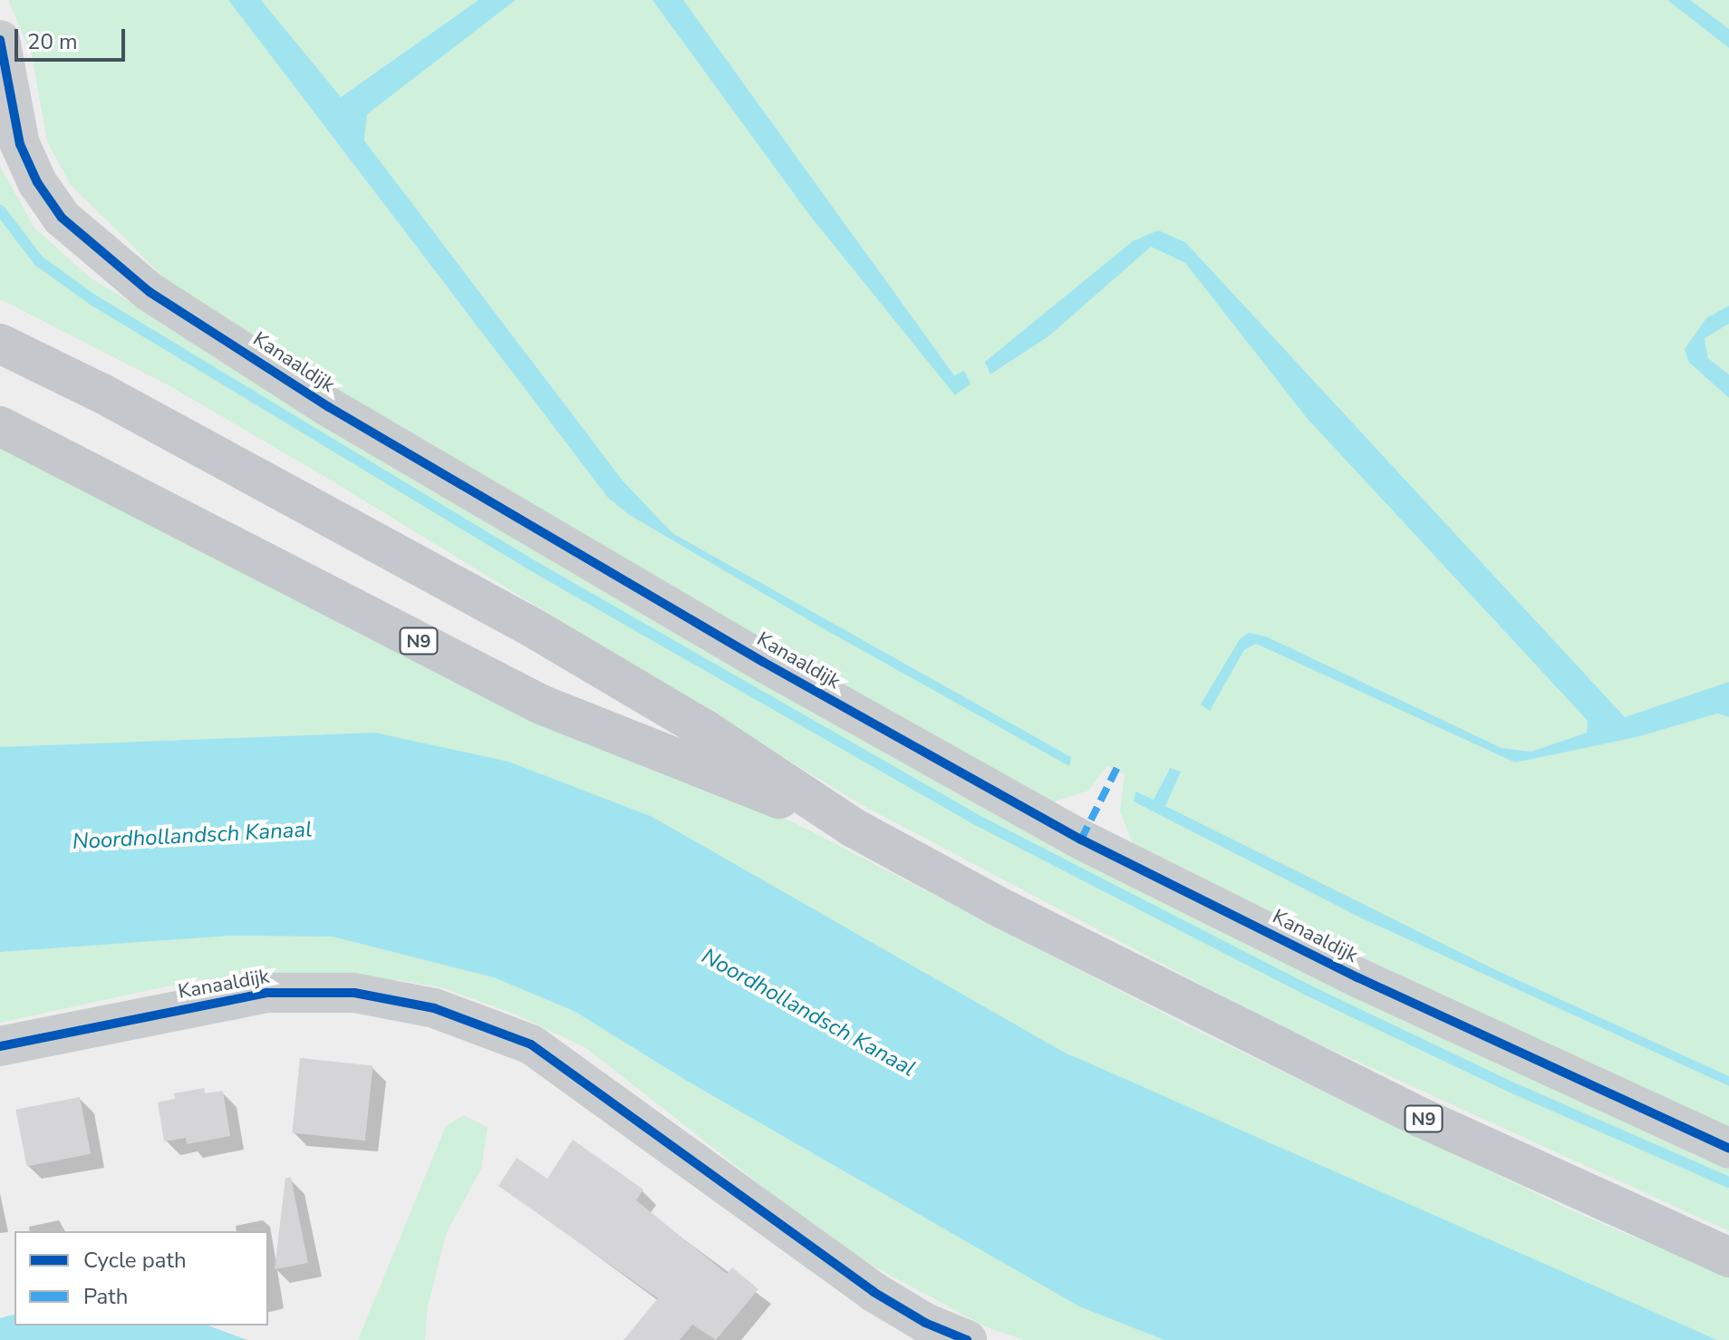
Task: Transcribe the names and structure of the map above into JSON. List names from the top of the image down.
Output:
{
  "streets": {
    "main road": ["N9"],
    "street": ["Kanaaldijk"]
  },
  "water": ["Noordhollandsch Kanaal"],
  "legend": ["Cycle path", "Path"],
  "scale_bar": "20 m"
}
